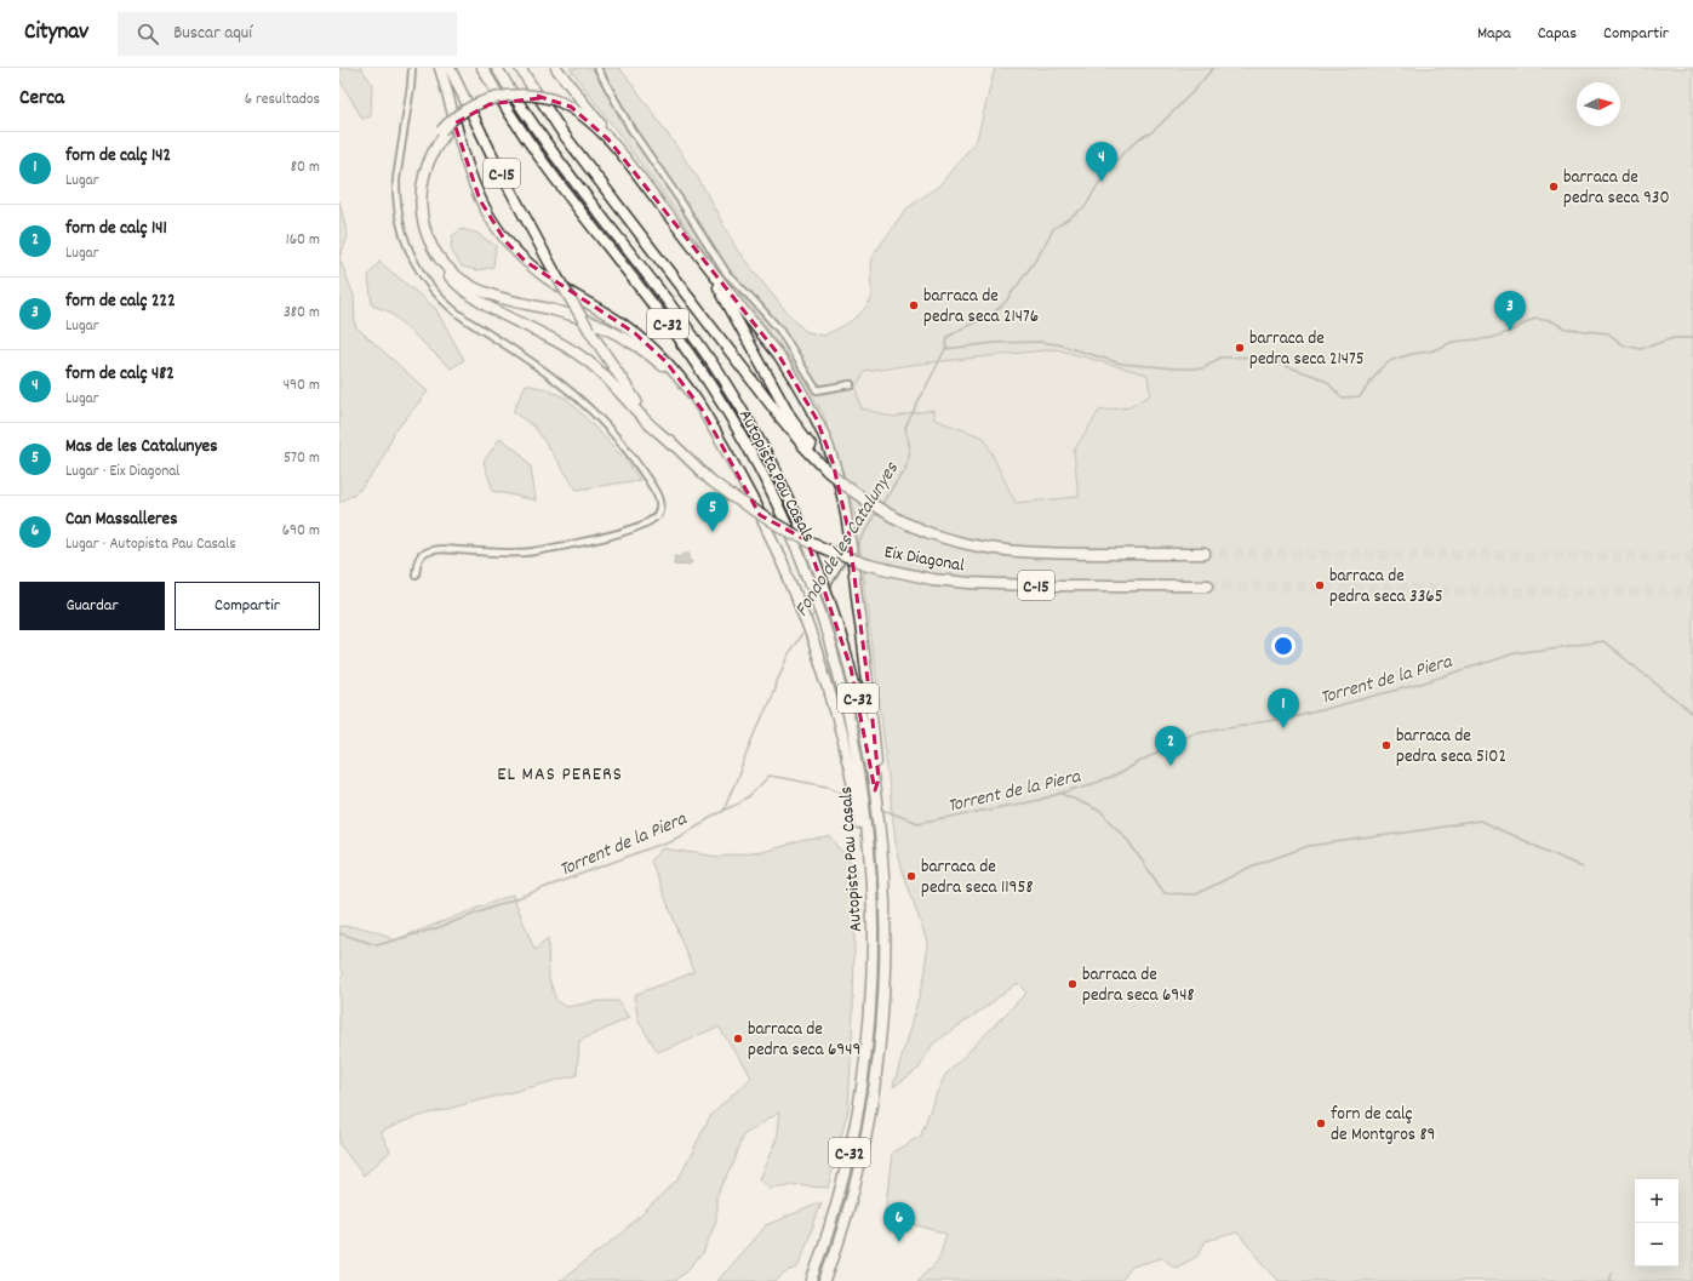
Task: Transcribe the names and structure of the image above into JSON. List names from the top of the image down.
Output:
{
  "streets": {
    "highway": [
      "C-15",
      "C-32",
      "Autopista Pau Casals",
      "Eix Diagonal"
    ]
  },
  "crossings": [
    ["C-15", "Eix Diagonal"],
    ["C-32", "Autopista Pau Casals"]
  ],
  "districts": ["EL MAS PERERS"],
  "water": ["Fondo de les Catalunyes", "Torrent de la Piera"],
  "places": [
    "barraca de pedra seca 930",
    "barraca de pedra seca 21476",
    "barraca de pedra seca 21475",
    "barraca de pedra seca 3365",
    "barraca de pedra seca 5102",
    "barraca de pedra seca 11958",
    "barraca de pedra seca 6948",
    "barraca de pedra seca 6949",
    "forn de calç de Montgros 89"
  ],
  "north": "right",
  "page": {
    "header": "Citynav",
    "search": "Buscar aquí",
    "nav": ["Mapa", "Capas", "Compartir"],
    "heading": ["Cerca", "6 resultados"],
    "list": [
      {
        "mark": "1",
        "name": "forn de calç 142",
        "note": "Lugar",
        "value": "80 m"
      },
      {
        "mark": "2",
        "name": "forn de calç 141",
        "note": "Lugar",
        "value": "160 m"
      },
      {
        "mark": "3",
        "name": "forn de calç 222",
        "note": "Lugar",
        "value": "380 m"
      },
      {
        "mark": "4",
        "name": "forn de calç 482",
        "note": "Lugar",
        "value": "490 m"
      },
      {
        "mark": "5",
        "name": "Mas de les Catalunyes",
        "note": "Lugar · Eix Diagonal",
        "value": "570 m"
      },
      {
        "mark": "6",
        "name": "Can Massalleres",
        "note": "Lugar · Autopista Pau Casals",
        "value": "690 m"
      }
    ],
    "pins": [
      "4",
      "3",
      "5",
      "1",
      "2",
      "6"
    ],
    "buttons": ["Guardar", "Compartir"],
    "map_buttons": ["+", "−"]
  }
}
